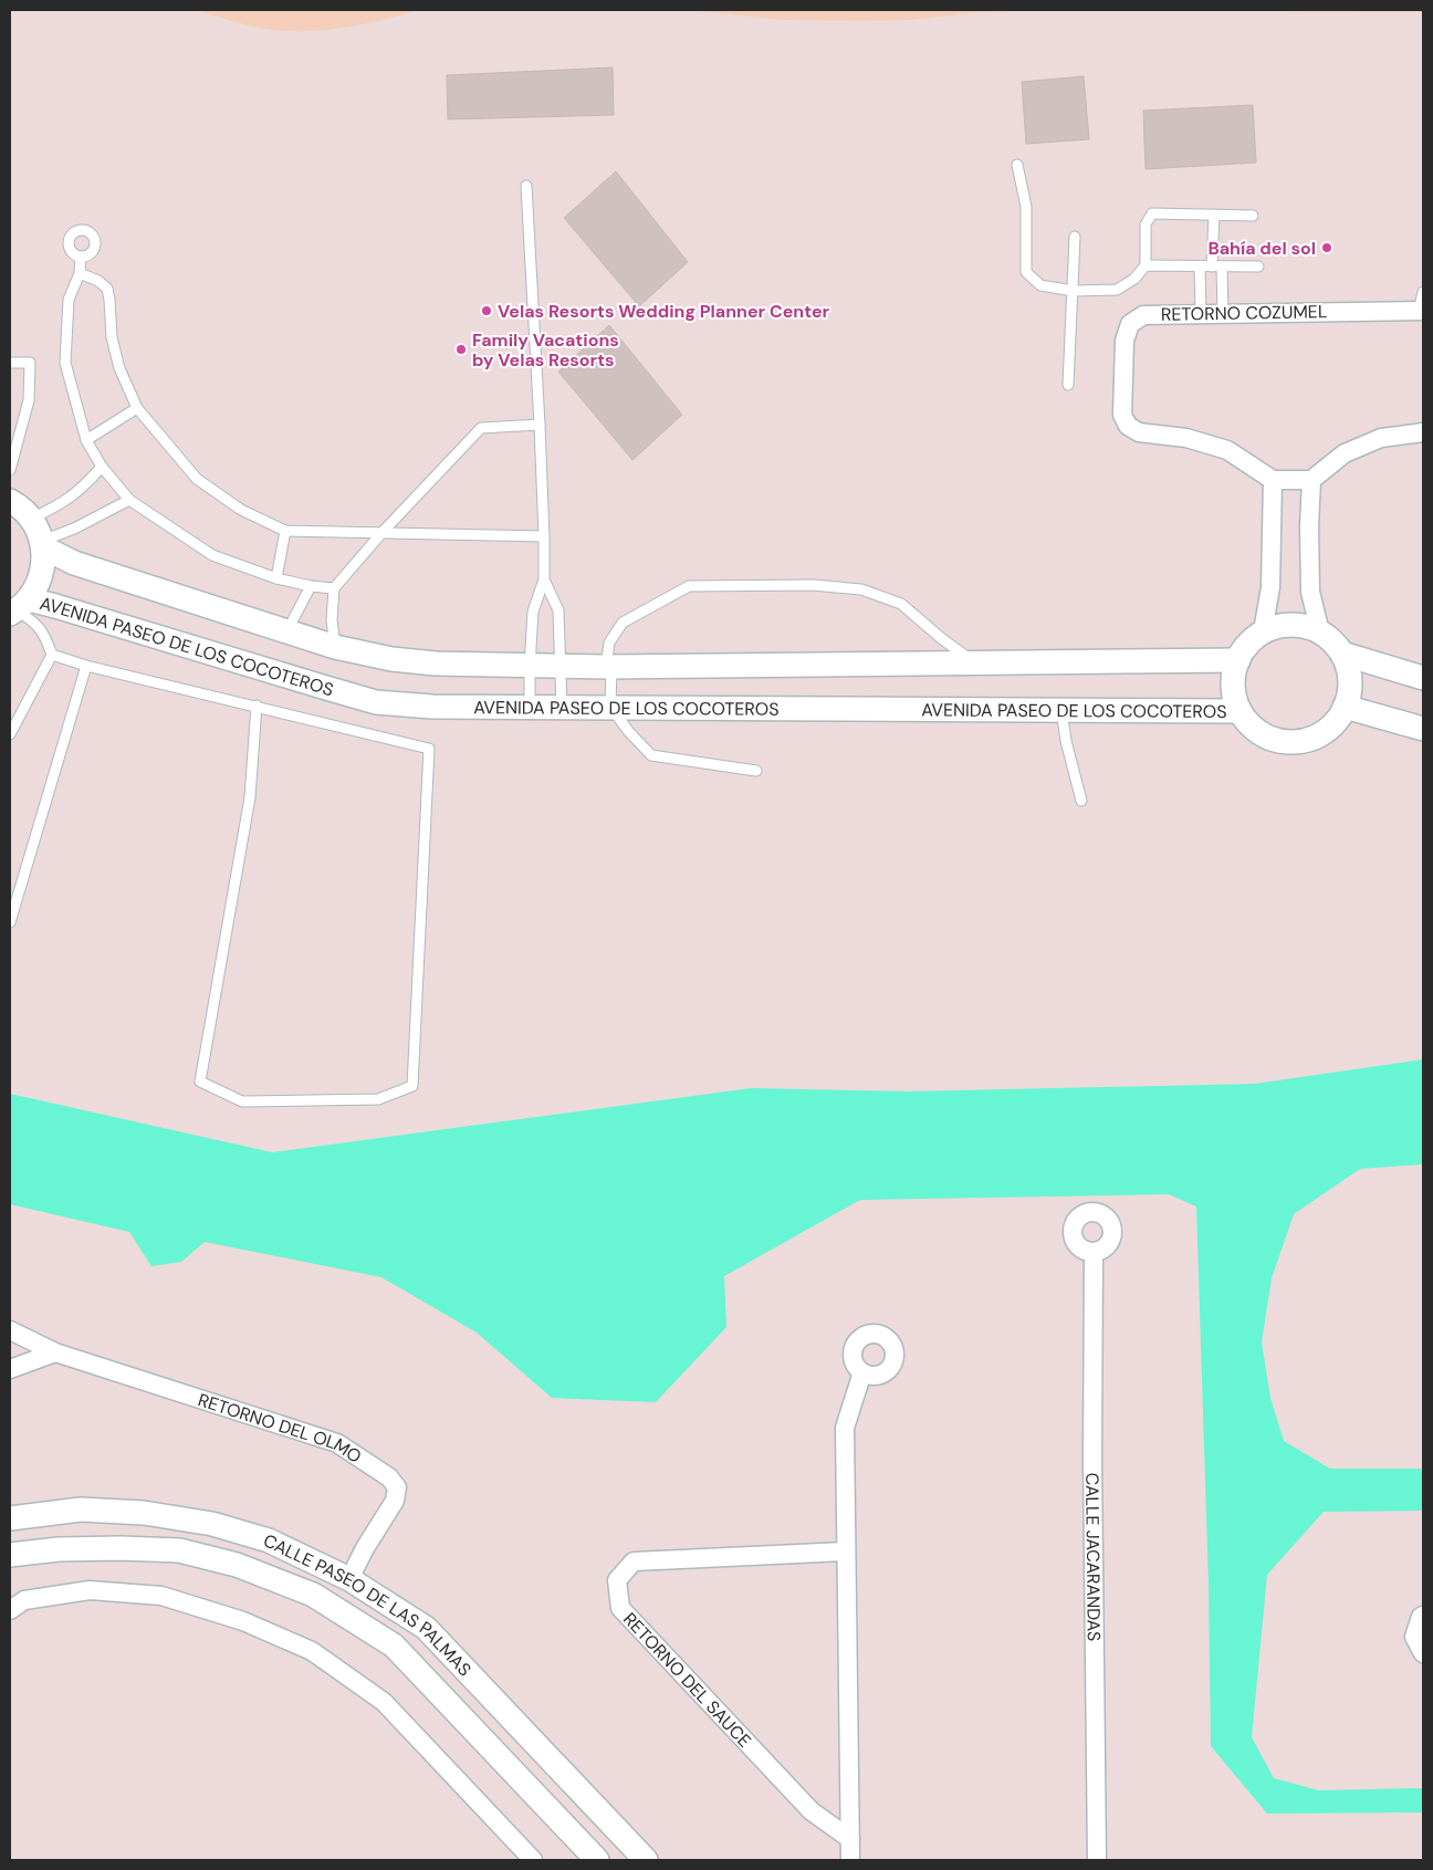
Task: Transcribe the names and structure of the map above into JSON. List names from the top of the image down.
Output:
{
  "streets": {
    "street": [
      "RETORNO COZUMEL",
      "AVENIDA PASEO DE LOS COCOTEROS",
      "RETORNO DEL OLMO",
      "CALLE JACARANDAS",
      "CALLE PASEO DE LAS PALMAS",
      "RETORNO DEL SAUCE"
    ]
  },
  "crossings": [
    ["RETORNO DEL OLMO", "CALLE PASEO DE LAS PALMAS"]
  ],
  "places": ["Bahía del sol", "Velas Resorts Wedding Planner Center", "Family Vacations by Velas Resorts"]
}
